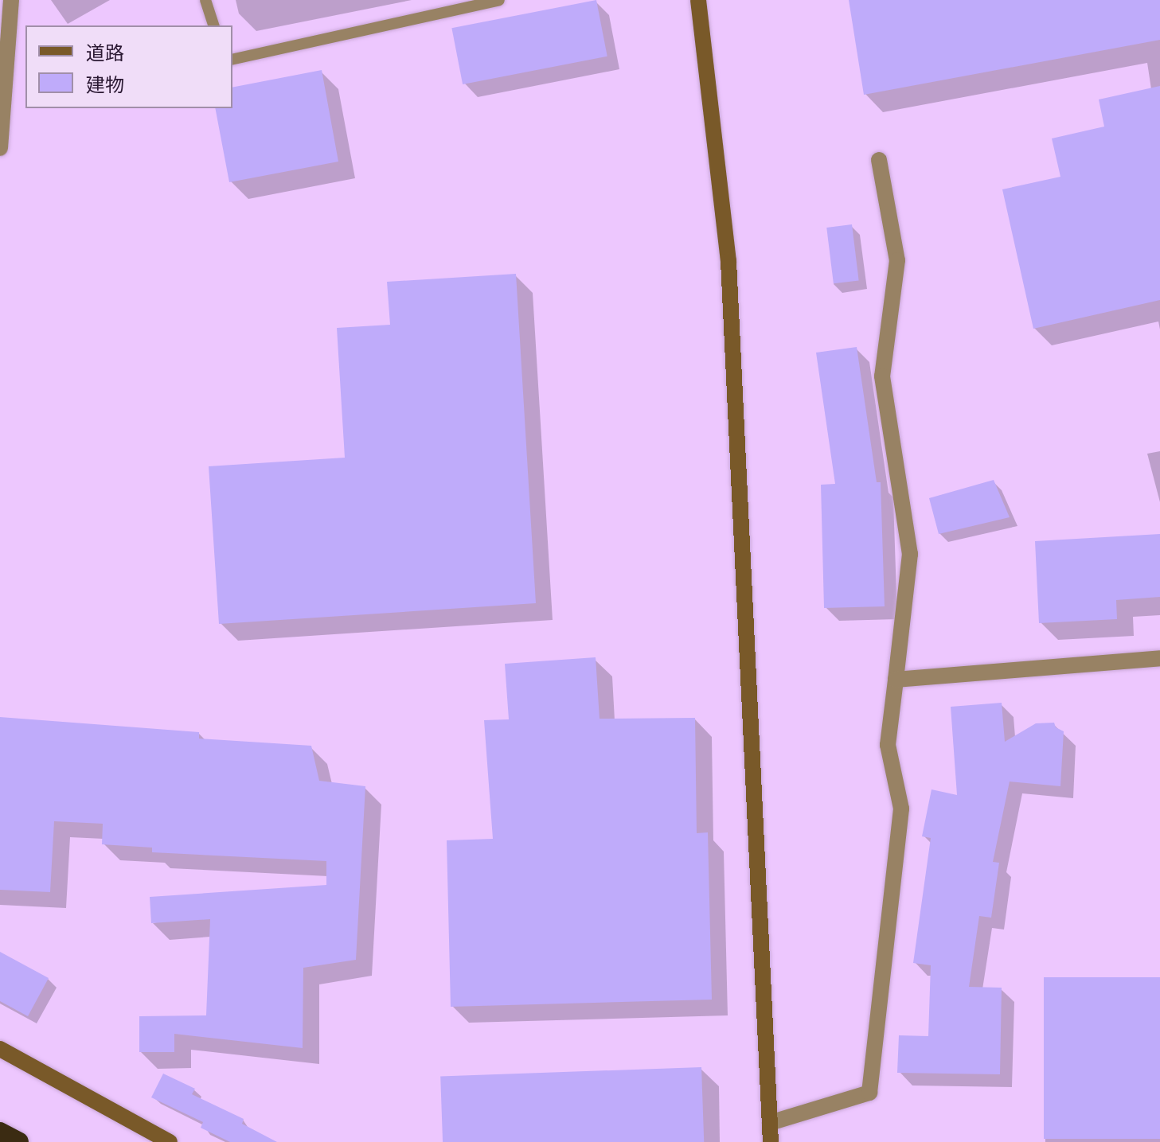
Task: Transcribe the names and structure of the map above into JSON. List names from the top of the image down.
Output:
{
  "legend": ["道路", "建物"]
}
